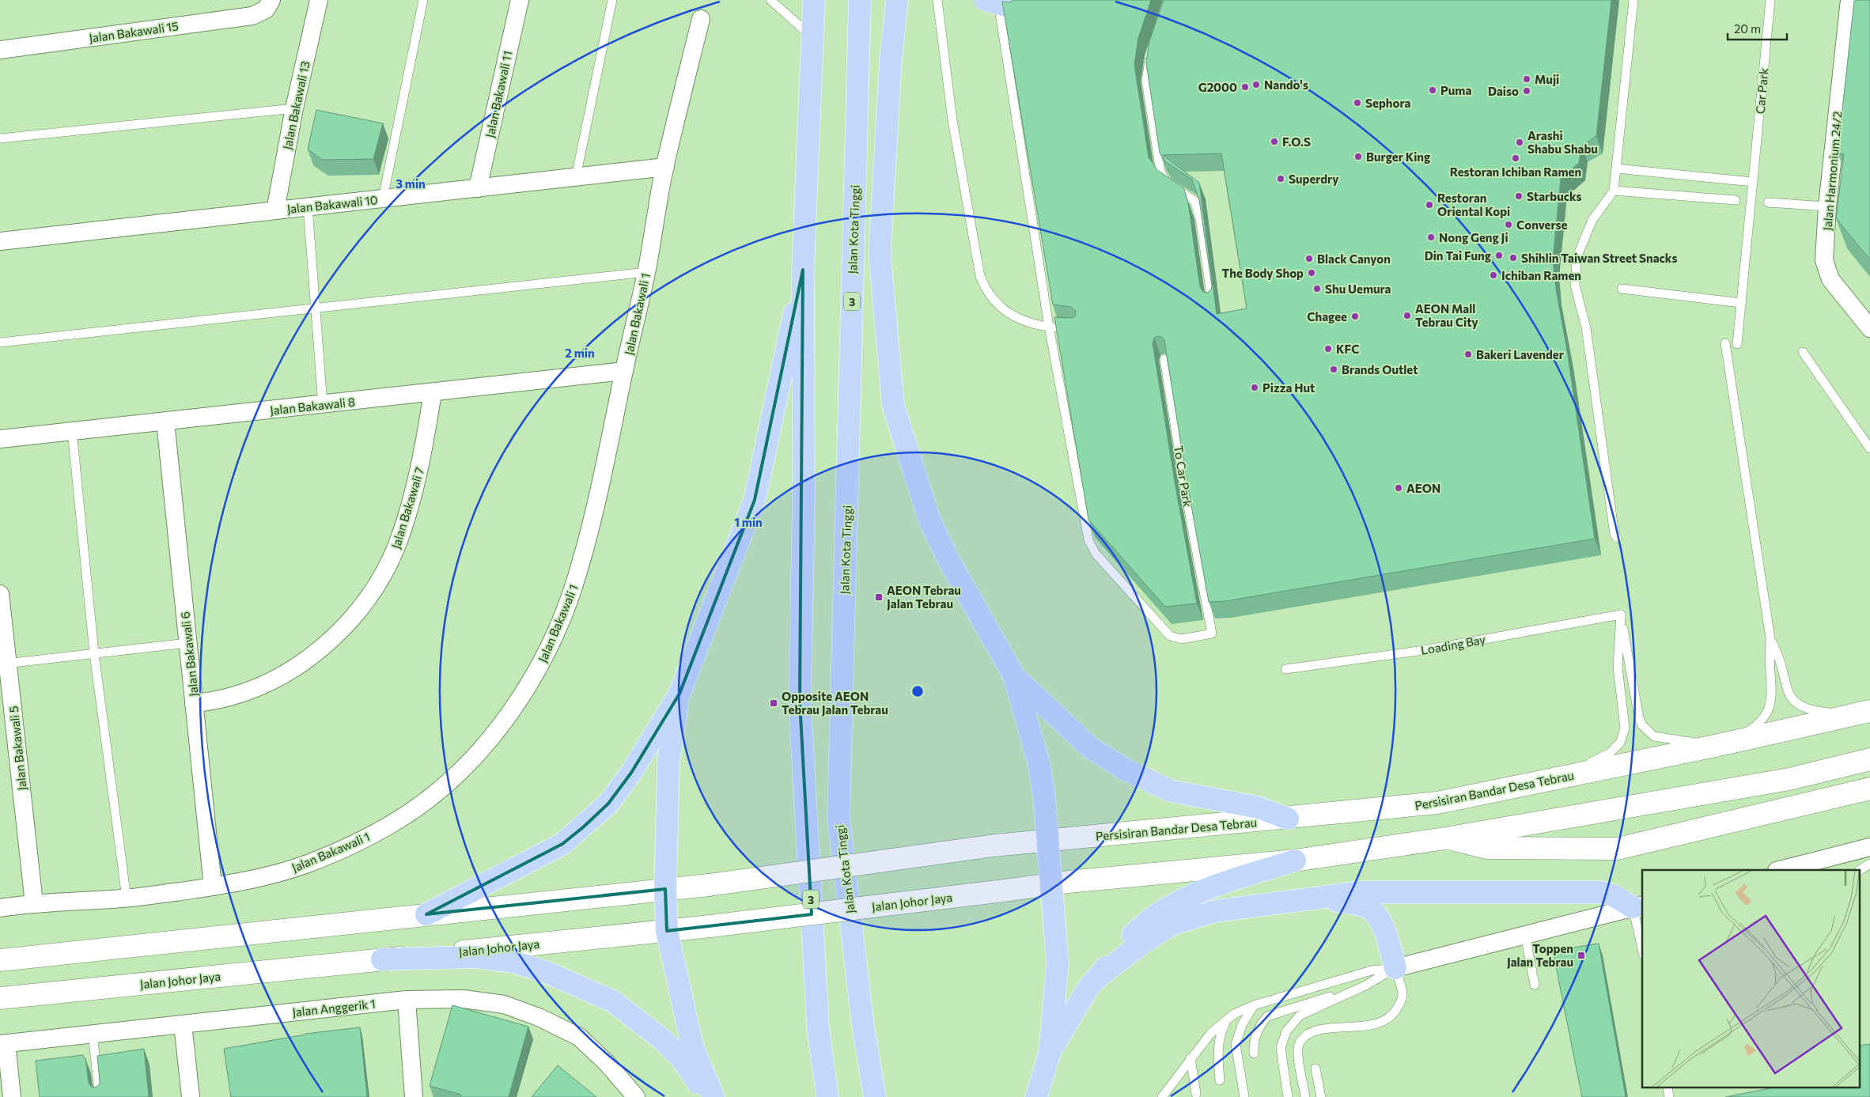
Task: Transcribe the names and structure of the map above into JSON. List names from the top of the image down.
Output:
{
  "streets": {
    "highway": ["Jalan Kota Tinggi", "3"],
    "main road": ["Persisiran Bandar Desa Tebrau", "Jalan Johor Jaya"],
    "street": [
      "Jalan Bakawali 15",
      "Jalan Bakawali 11",
      "Jalan Bakawali 13",
      "Jalan Harmonium 24/2",
      "Jalan Bakawali 10",
      "Jalan Bakawali 1",
      "Jalan Bakawali 8",
      "Jalan Bakawali 7",
      "Jalan Bakawali 6",
      "Jalan Bakawali 5",
      "Jalan Anggerik 1"
    ],
    "lane": ["Car Park", "To Car Park", "Loading Bay"]
  },
  "crossings": [
    ["Jalan Bakawali 11", "Jalan Bakawali 10"],
    ["Jalan Bakawali 13", "Jalan Bakawali 10"],
    ["Jalan Bakawali 10", "Jalan Bakawali 1"],
    ["Jalan Bakawali 1", "Jalan Bakawali 8"],
    ["Jalan Bakawali 1", "Jalan Bakawali 6"],
    ["Jalan Bakawali 1", "Jalan Bakawali 5"],
    ["Jalan Bakawali 8", "Jalan Bakawali 7"],
    ["Jalan Bakawali 8", "Jalan Bakawali 6"],
    ["Jalan Bakawali 7", "Jalan Bakawali 6"]
  ],
  "places": {
    "other": [
      "Muji",
      "Nando's",
      "G2000",
      "Puma",
      "Daiso",
      "Sephora",
      "F.O.S",
      "Arashi Shabu Shabu",
      "Burger King",
      "Restoran Ichiban Ramen",
      "Superdry",
      "Starbucks",
      "Restoran Oriental Kopi",
      "Converse",
      "Nong Geng Ji",
      "Din Tai Fung",
      "Shihlin Taiwan Street Snacks",
      "Black Canyon",
      "The Body Shop",
      "Ichiban Ramen",
      "Shu Uemura",
      "AEON Mall Tebrau City",
      "Chagee",
      "KFC",
      "Bakeri Lavender",
      "Brands Outlet",
      "Pizza Hut",
      "AEON"
    ],
    "transit": ["AEON Tebrau Jalan Tebrau", "Opposite AEON Tebrau Jalan Tebrau", "Toppen Jalan Tebrau"]
  },
  "scale_bar": "20 m",
  "rings": ["3 min", "2 min", "1 min"]
}
